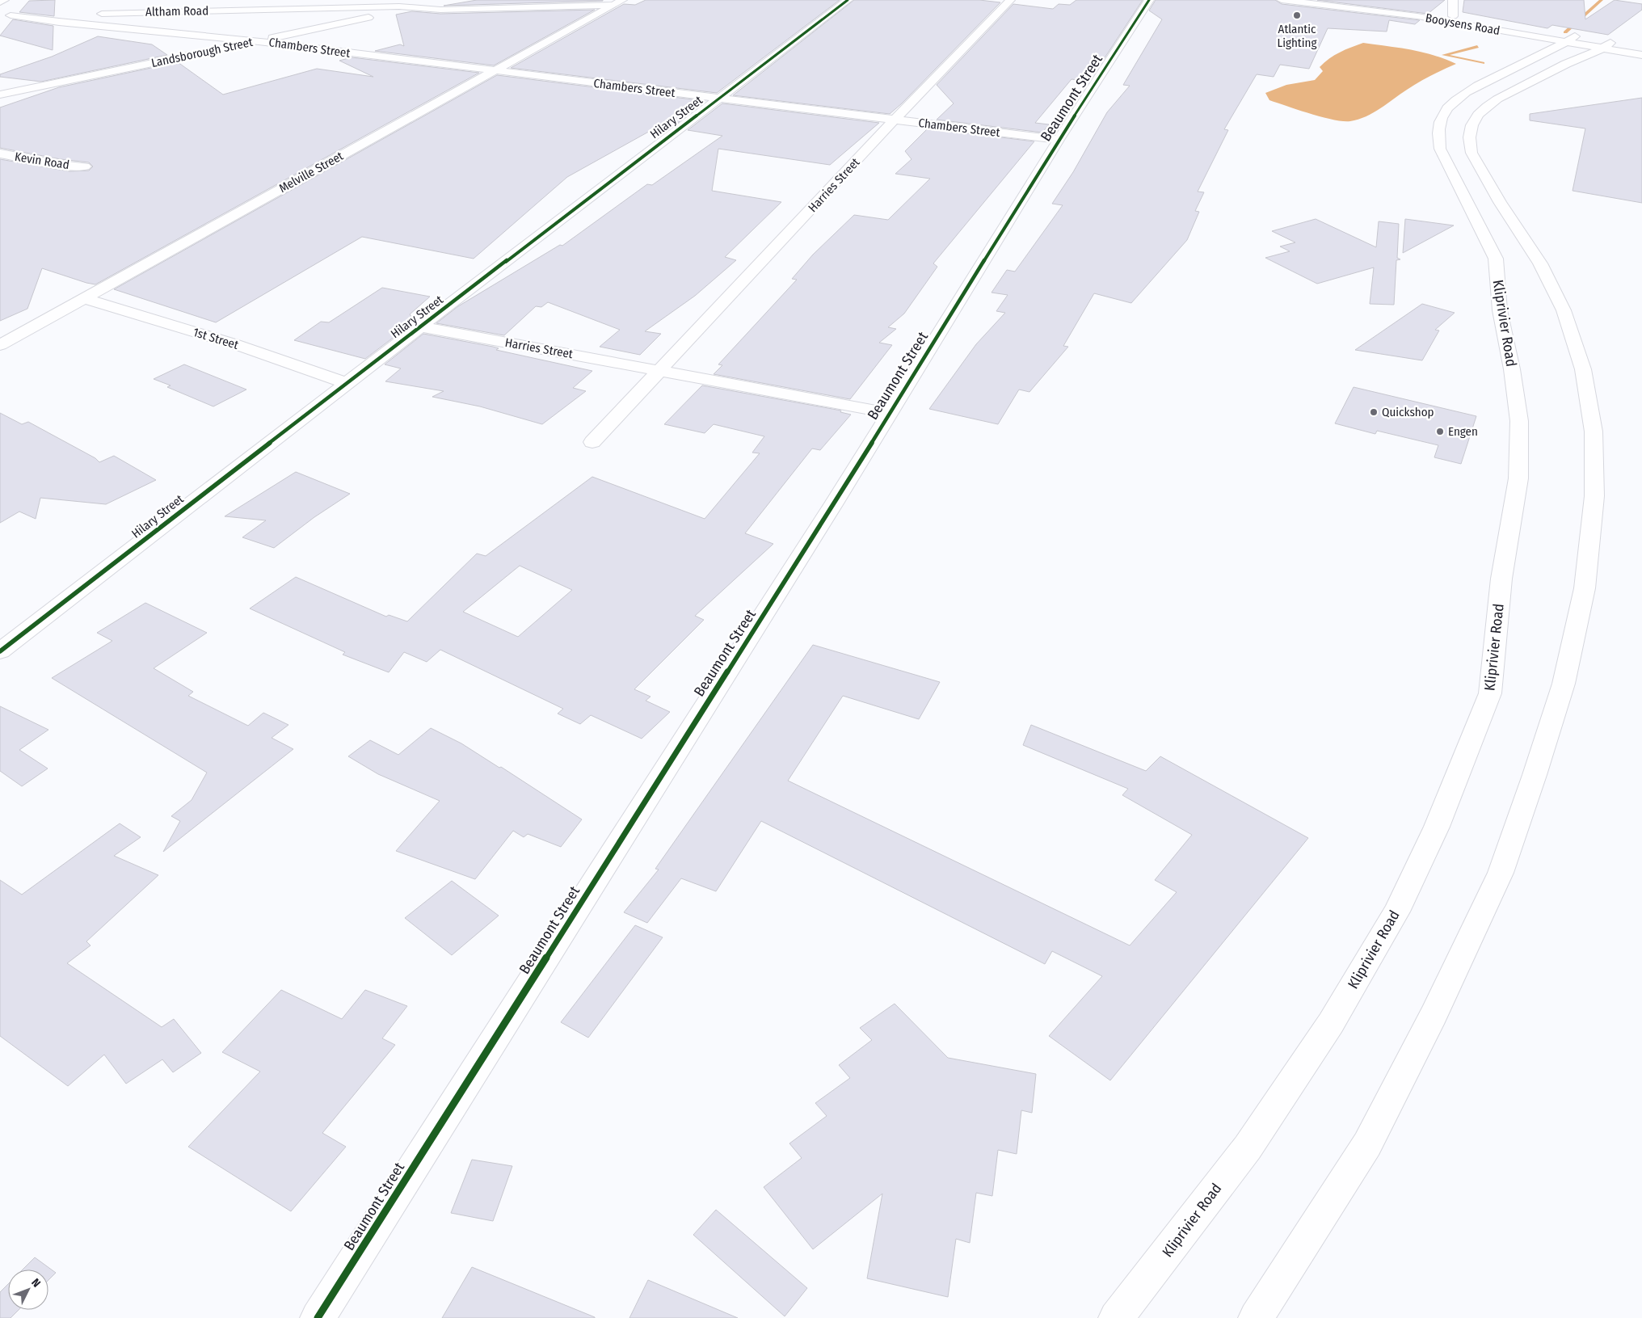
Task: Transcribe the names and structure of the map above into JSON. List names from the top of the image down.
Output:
{
  "streets": {
    "street": [
      "Altham Road",
      "Booysens Road",
      "Chambers Street",
      "Landsborough Street",
      "Beaumont Street",
      "Hilary Street",
      "Kevin Road",
      "Melville Street",
      "Harries Street",
      "Kliprivier Road",
      "1st Street"
    ]
  },
  "crossings": [
    ["Altham Road", "Chambers Street"],
    ["Altham Road", "Landsborough Street"],
    ["Booysens Road", "Kliprivier Road"],
    ["Chambers Street", "Landsborough Street"],
    ["Chambers Street", "Beaumont Street"],
    ["Chambers Street", "Hilary Street"],
    ["Chambers Street", "Melville Street"],
    ["Chambers Street", "Harries Street"],
    ["Beaumont Street", "Harries Street"],
    ["Hilary Street", "Harries Street"],
    ["Hilary Street", "1st Street"],
    ["Melville Street", "1st Street"]
  ],
  "places": ["Atlantic Lighting", "Quickshop", "Engen"],
  "north": "top right"
}
